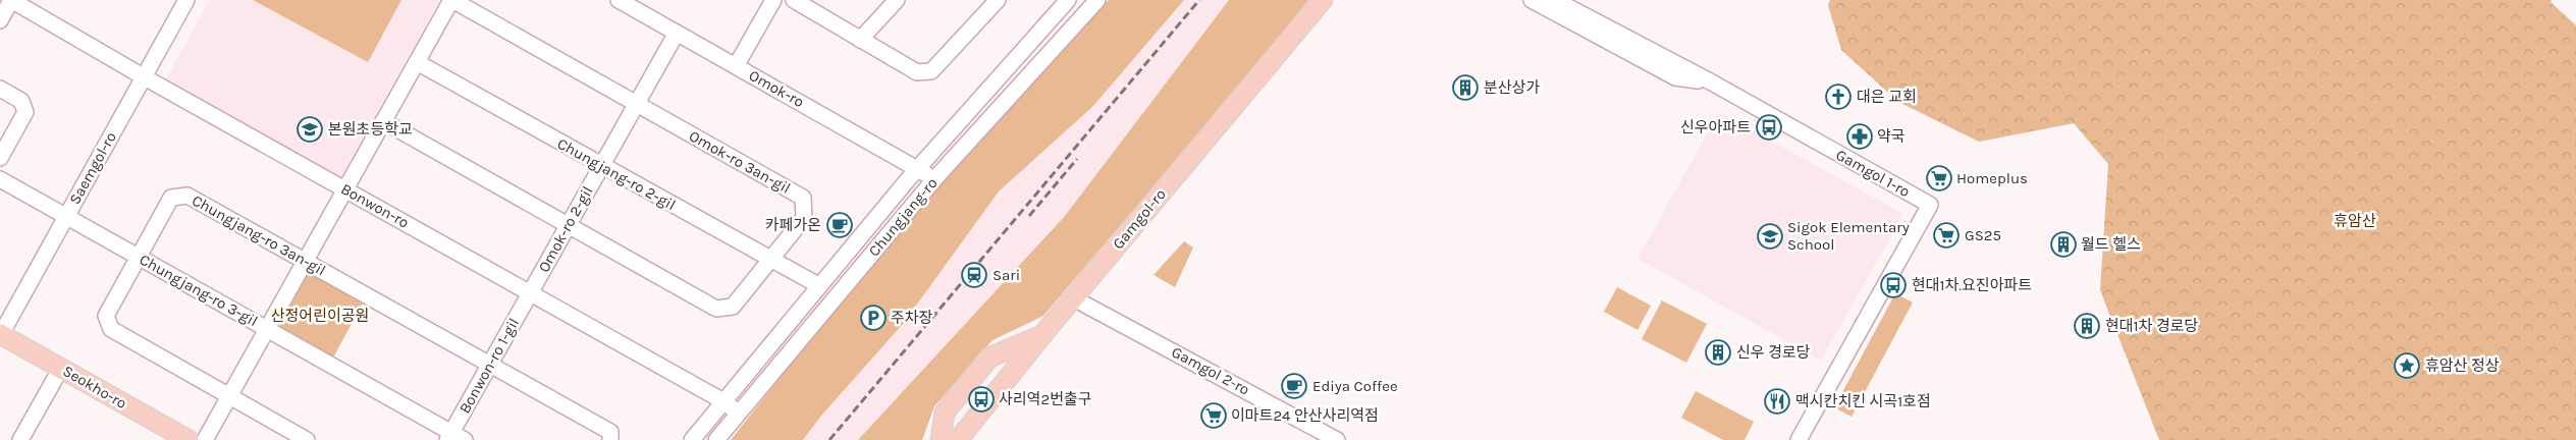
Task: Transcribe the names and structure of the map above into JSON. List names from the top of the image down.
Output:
{
  "streets": {
    "main road": ["Gamgol-ro", "Seokho-ro"],
    "street": [
      "Omok-ro",
      "Omok-ro 3an-gil",
      "Saemgol-ro",
      "Gamgol 1-ro",
      "Chungjang-ro 2-gil",
      "Bonwon-ro",
      "Chungjang-ro",
      "Omok-ro 2-gil",
      "Chungjang-ro 3an-gil",
      "Chungjang-ro 3-gil",
      "Bonwon-ro 1-gil",
      "Gamgol 2-ro"
    ]
  },
  "crossings": [
    ["Omok-ro", "Chungjang-ro"],
    ["Omok-ro", "Omok-ro 2-gil"],
    ["Omok-ro 3an-gil", "Chungjang-ro 2-gil"],
    ["Omok-ro 3an-gil", "Omok-ro 2-gil"],
    ["Saemgol-ro", "Bonwon-ro"],
    ["Saemgol-ro", "Chungjang-ro 3-gil"],
    ["Saemgol-ro", "Seokho-ro"],
    ["Chungjang-ro 2-gil", "Chungjang-ro"],
    ["Chungjang-ro 2-gil", "Omok-ro 2-gil"],
    ["Bonwon-ro", "Chungjang-ro"],
    ["Bonwon-ro", "Omok-ro 2-gil"],
    ["Bonwon-ro", "Bonwon-ro 1-gil"],
    ["Gamgol-ro", "Gamgol 2-ro"],
    ["Omok-ro 2-gil", "Bonwon-ro 1-gil"],
    ["Chungjang-ro 3an-gil", "Chungjang-ro 3-gil"],
    ["Chungjang-ro 3an-gil", "Bonwon-ro 1-gil"],
    ["Chungjang-ro 3-gil", "Bonwon-ro 1-gil"]
  ],
  "parks": ["휴암산", "산정어린이공원"],
  "places": {
    "building": [
      "분산상가",
      "월드 헬스",
      "현대1차 경로당",
      "신우 경로당"
    ],
    "church": ["대은 교회"],
    "bus stop": ["신우아파트", "현대1차.요진아파트", "사리역2번출구"],
    "school or university": ["본원초등학교", "Sigok Elementary School"],
    "pharmacy": ["약국"],
    "supermarket": ["Homeplus", "GS25", "이마트24 안산사리역점"],
    "cafe": ["카페가온", "Ediya Coffee"],
    "station": ["Sari"],
    "parking": ["주차장"],
    "place": ["휴암산 정상"],
    "restaurant": ["맥시칸치킨 시곡1호점"]
  }
}
